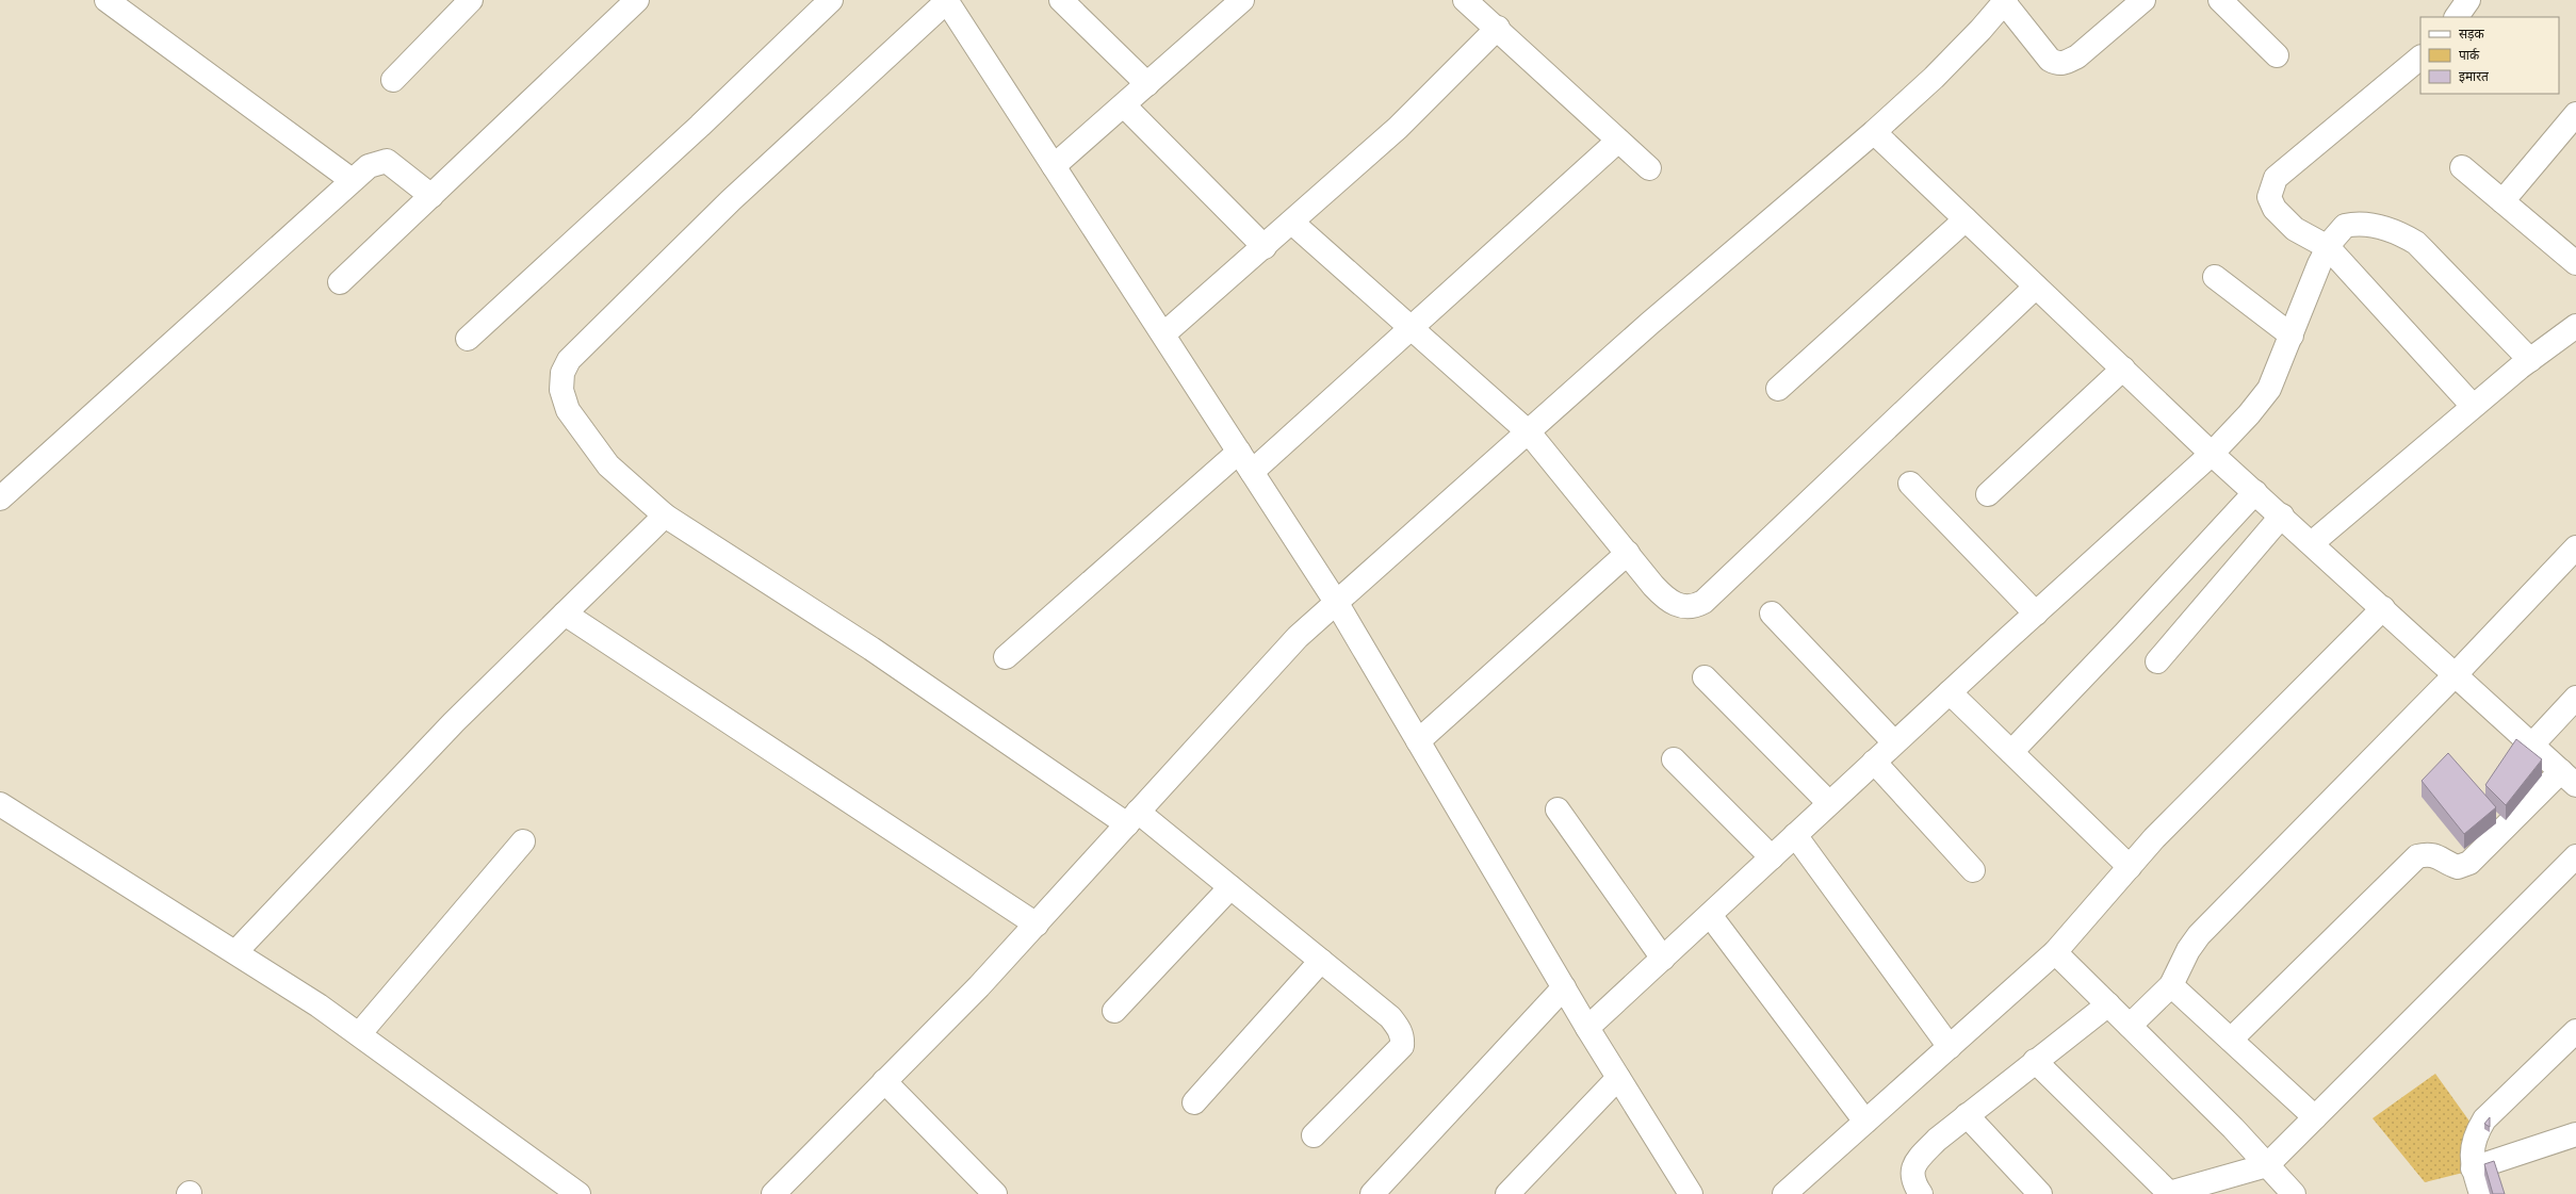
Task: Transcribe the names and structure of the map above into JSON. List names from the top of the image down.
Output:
{
  "legend": ["सड़क", "पार्क", "इमारत"]
}
